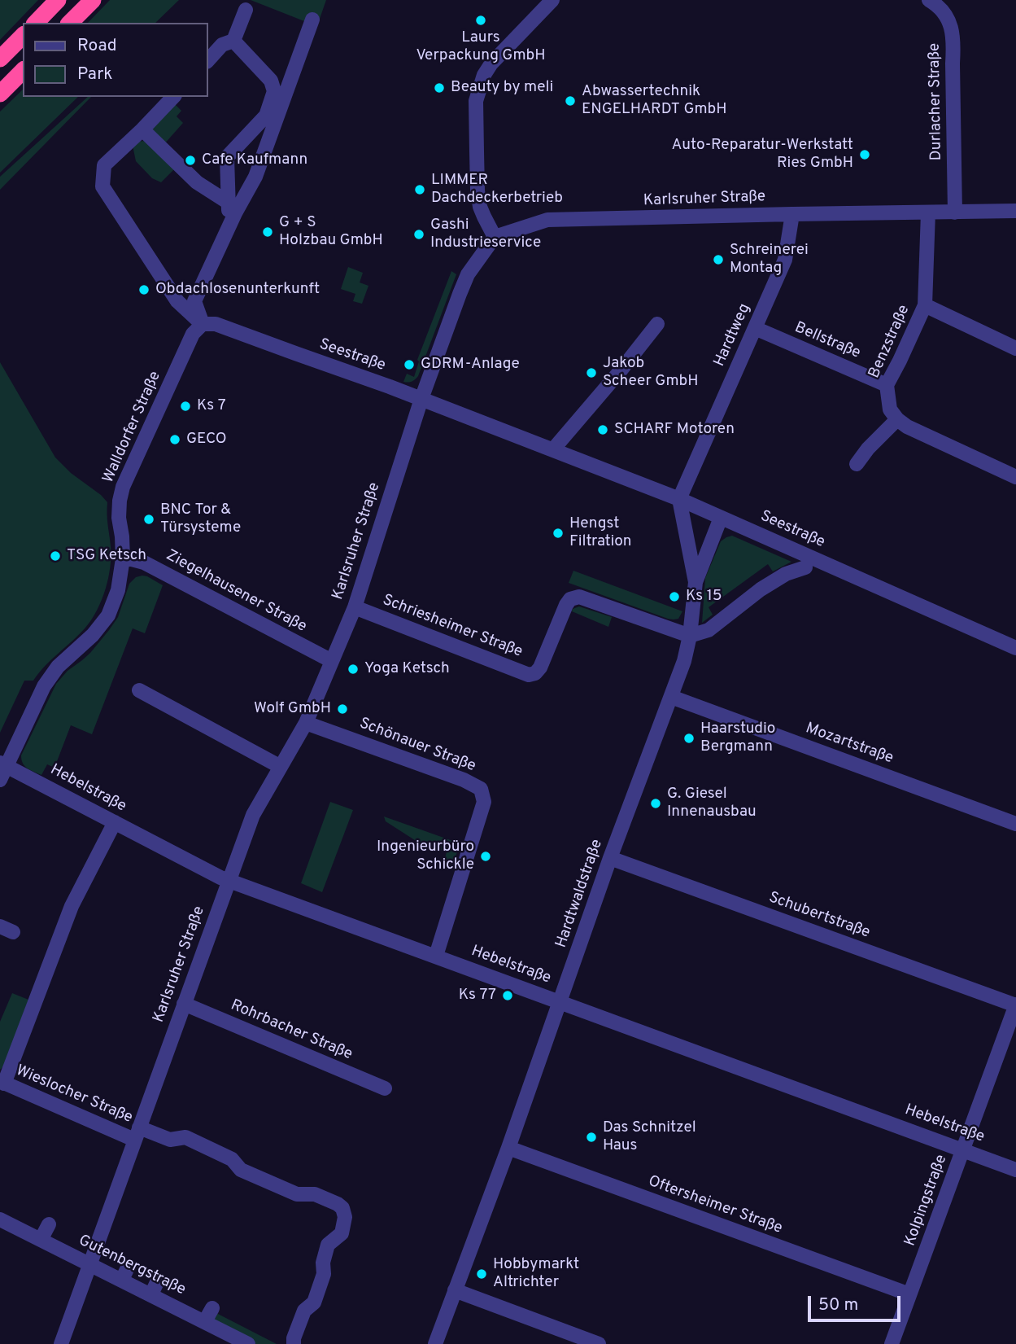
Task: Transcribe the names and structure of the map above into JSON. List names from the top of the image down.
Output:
{
  "streets": {
    "street": [
      "Durlacher Straße",
      "Karlsruher Straße",
      "Hardtweg",
      "Bellstraße",
      "Benzstraße",
      "Seestraße",
      "Walldorfer Straße",
      "Ziegelhausener Straße",
      "Schriesheimer Straße",
      "Mozartstraße",
      "Schönauer Straße",
      "Hebelstraße",
      "Hardtwaldstraße",
      "Schubertstraße",
      "Rohrbacher Straße",
      "Wieslocher Straße",
      "Kolpingstraße",
      "Oftersheimer Straße",
      "Gutenbergstraße"
    ]
  },
  "crossings": [
    ["Durlacher Straße", "Karlsruher Straße"],
    ["Karlsruher Straße", "Hardtweg"],
    ["Karlsruher Straße", "Benzstraße"],
    ["Karlsruher Straße", "Seestraße"],
    ["Karlsruher Straße", "Ziegelhausener Straße"],
    ["Karlsruher Straße", "Schriesheimer Straße"],
    ["Karlsruher Straße", "Schönauer Straße"],
    ["Karlsruher Straße", "Hebelstraße"],
    ["Karlsruher Straße", "Rohrbacher Straße"],
    ["Karlsruher Straße", "Wieslocher Straße"],
    ["Karlsruher Straße", "Gutenbergstraße"],
    ["Hardtweg", "Bellstraße"],
    ["Hardtweg", "Seestraße"],
    ["Bellstraße", "Benzstraße"],
    ["Seestraße", "Walldorfer Straße"],
    ["Seestraße", "Hardtwaldstraße"],
    ["Walldorfer Straße", "Ziegelhausener Straße"],
    ["Walldorfer Straße", "Hebelstraße"],
    ["Schriesheimer Straße", "Hardtwaldstraße"],
    ["Mozartstraße", "Hardtwaldstraße"],
    ["Schönauer Straße", "Hebelstraße"],
    ["Hebelstraße", "Hardtwaldstraße"],
    ["Hebelstraße", "Kolpingstraße"],
    ["Hardtwaldstraße", "Schubertstraße"],
    ["Hardtwaldstraße", "Oftersheimer Straße"],
    ["Schubertstraße", "Kolpingstraße"],
    ["Kolpingstraße", "Oftersheimer Straße"]
  ],
  "places": [
    "Laurs Verpackung GmbH",
    "Beauty by meli",
    "Abwassertechnik ENGELHARDT GmbH",
    "Auto-Reparatur-Werkstatt Ries GmbH",
    "Cafe Kaufmann",
    "LIMMER Dachdeckerbetrieb",
    "G + S Holzbau GmbH",
    "Gashi Industrieservice",
    "Schreinerei Montag",
    "Obdachlosenunterkunft",
    "GDRM-Anlage",
    "Jakob Scheer GmbH",
    "Ks 7",
    "SCHARF Motoren",
    "GECO",
    "BNC Tor & Türsysteme",
    "Hengst Filtration",
    "TSG Ketsch",
    "Ks 15",
    "Yoga Ketsch",
    "Wolf GmbH",
    "Haarstudio Bergmann",
    "G. Giesel Innenausbau",
    "Ingenieurbüro Schickle",
    "Ks 77",
    "Das Schnitzel Haus",
    "Hobbymarkt Altrichter"
  ],
  "legend": ["Road", "Park"],
  "scale_bar": "50 m"
}
